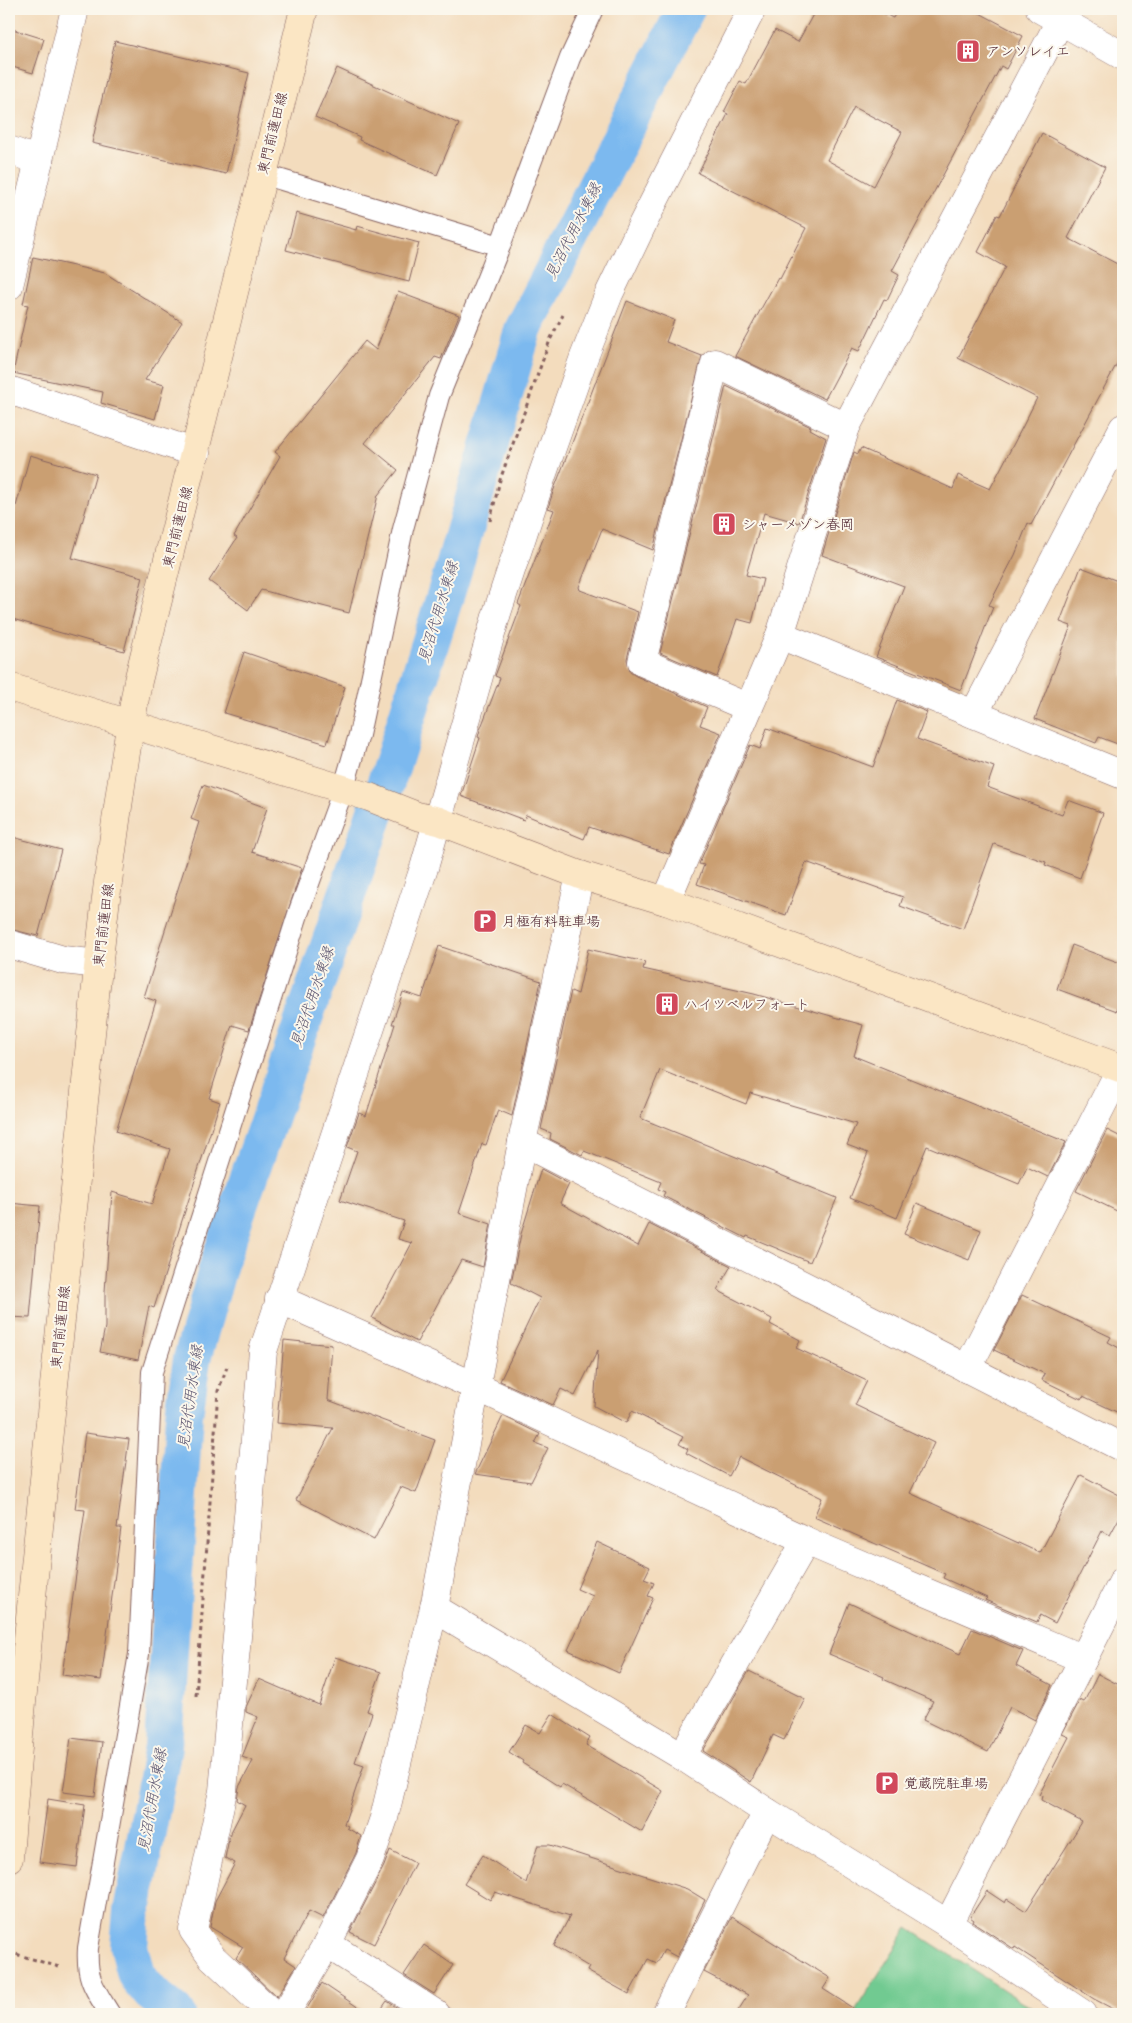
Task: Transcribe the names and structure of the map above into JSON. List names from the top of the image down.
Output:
{
  "streets": {
    "main road": ["東門前蓮田線"]
  },
  "water": ["見沼代用水東縁"],
  "places": {
    "building": ["アンソレイエ", "シャーメゾン春岡", "ハイツベルフォート"],
    "parking": ["月極有料駐車場", "覚蔵院駐車場"]
  }
}
